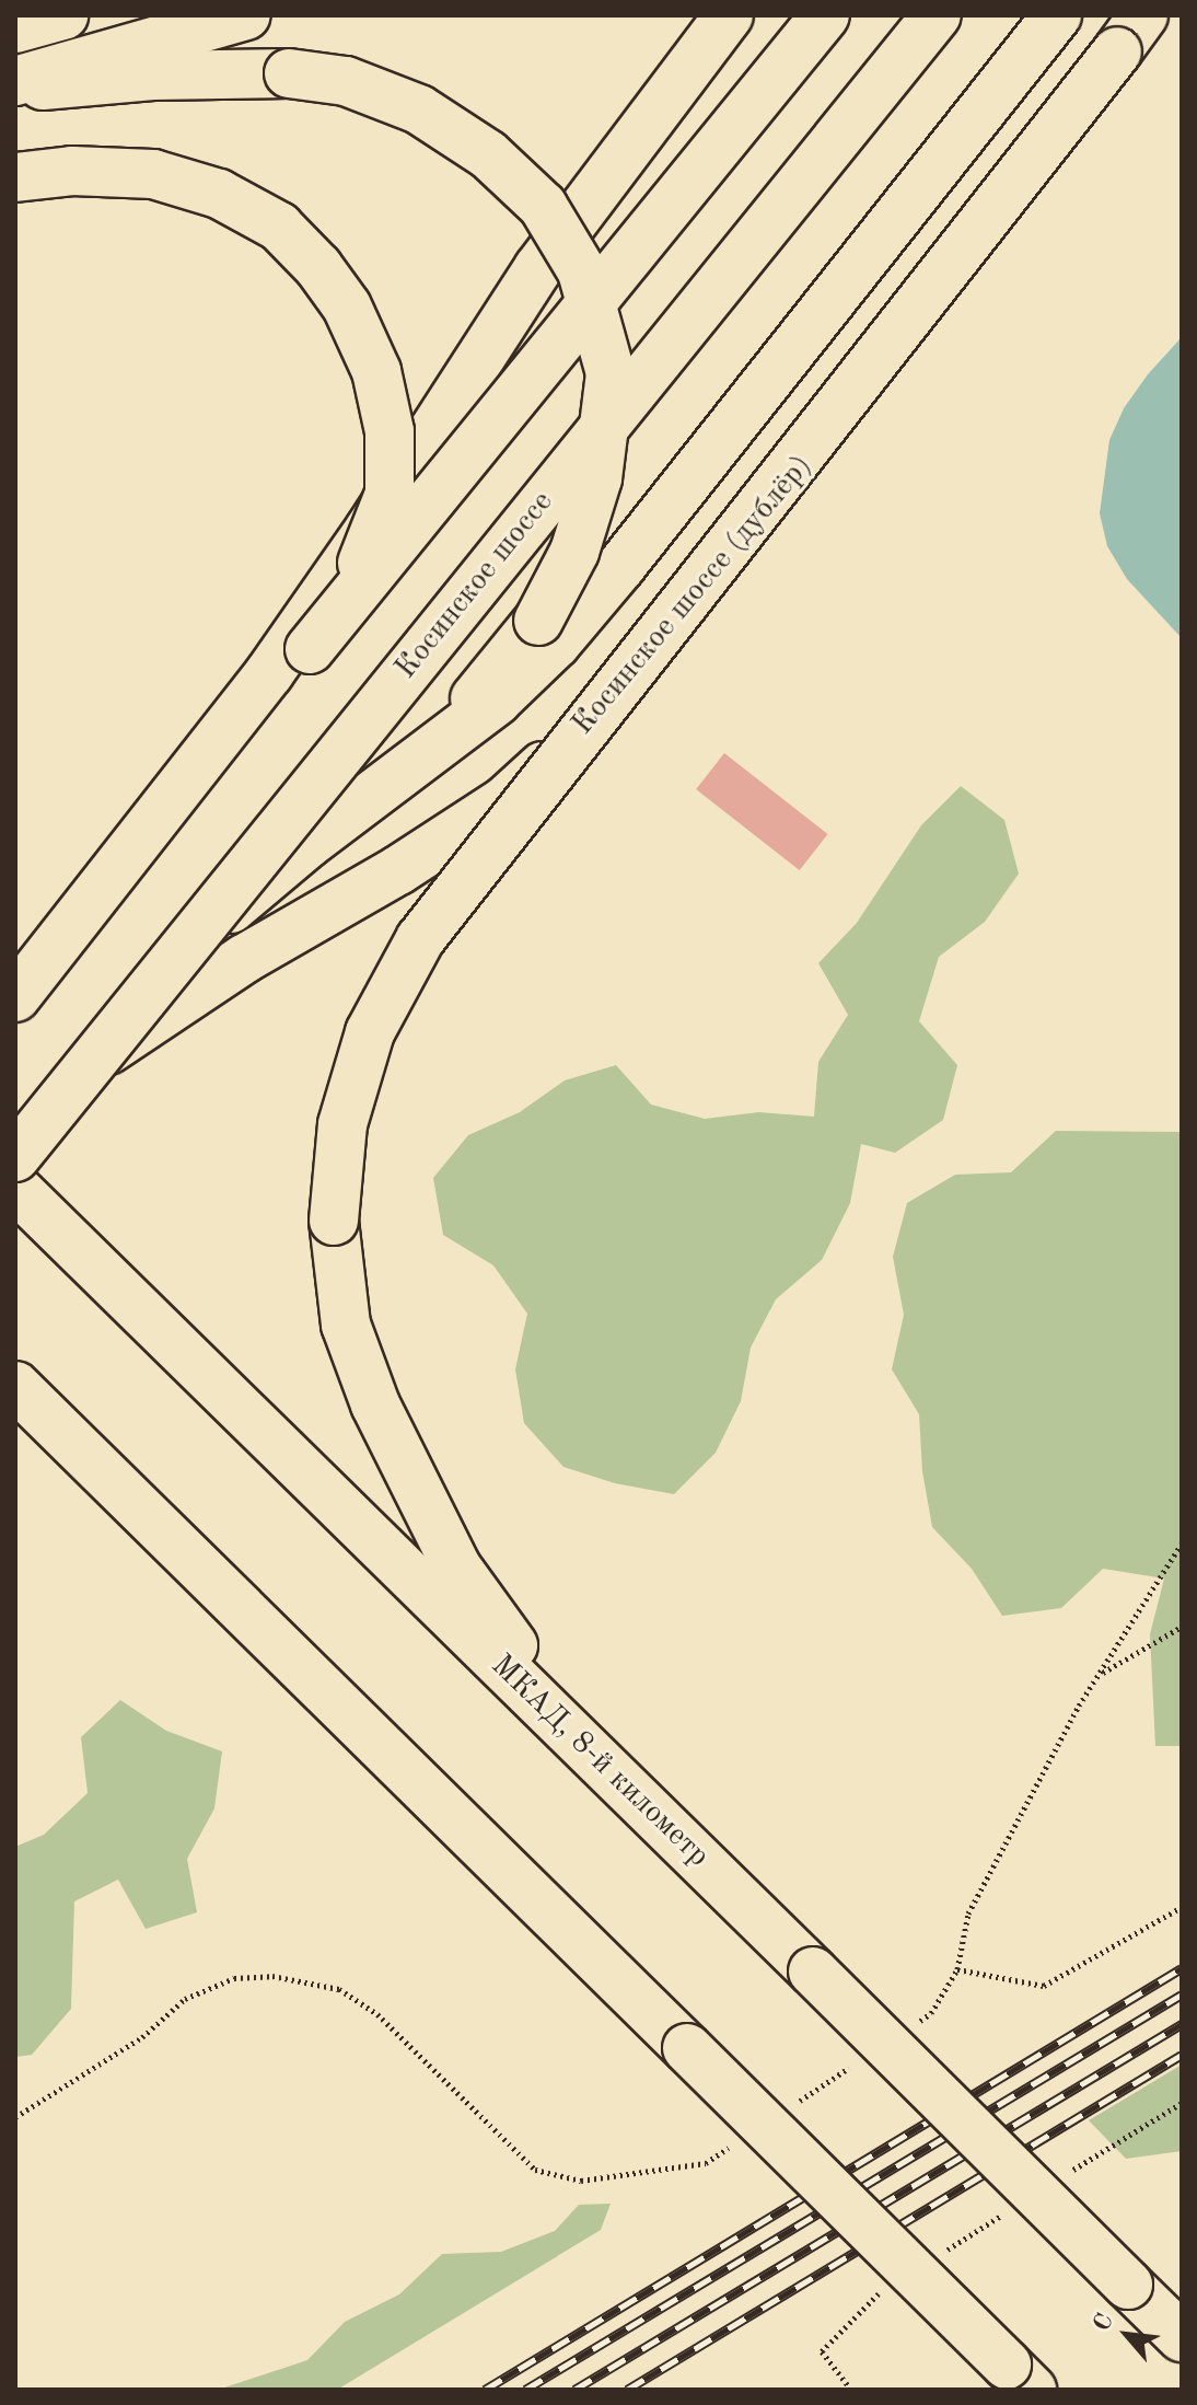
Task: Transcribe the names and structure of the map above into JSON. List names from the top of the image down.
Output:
{
  "streets": {
    "main road": ["Косинское шоссе", "Косинское шоссе (дублёр)", "МКАД, 8-й километр"]
  },
  "north": "top left"
}
